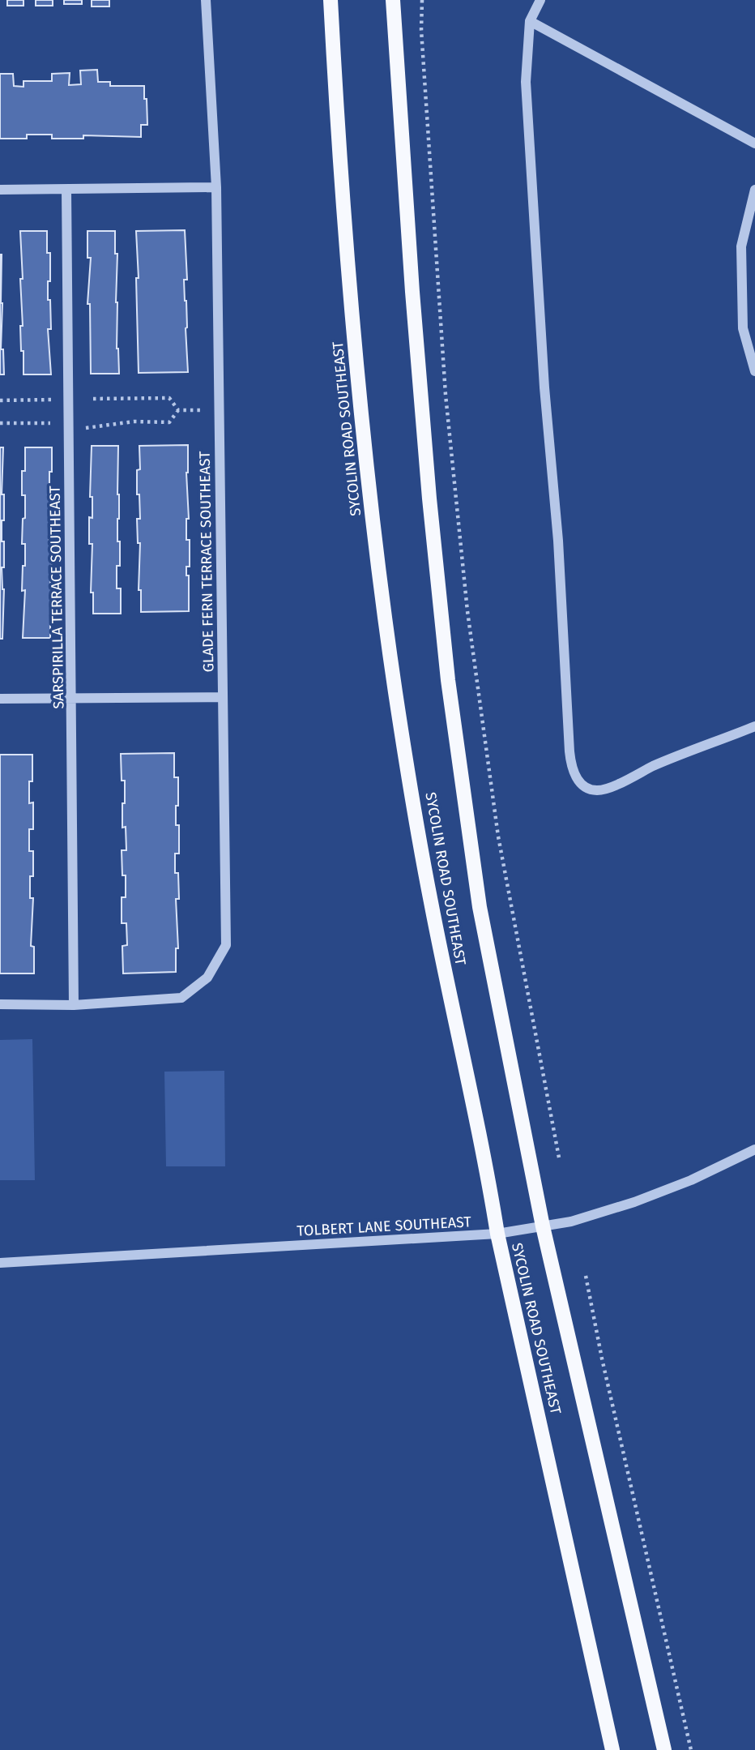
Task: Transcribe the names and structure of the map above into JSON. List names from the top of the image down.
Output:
{
  "streets": {
    "main road": ["SYCOLIN ROAD SOUTHEAST"],
    "street": ["GLADE FERN TERRACE SOUTHEAST", "SARSPIRILLA TERRACE SOUTHEAST", "TOLBERT LANE SOUTHEAST"]
  },
  "crossings": [
    ["SYCOLIN ROAD SOUTHEAST", "TOLBERT LANE SOUTHEAST"],
    ["GLADE FERN TERRACE SOUTHEAST", "SARSPIRILLA TERRACE SOUTHEAST"]
  ]
}
